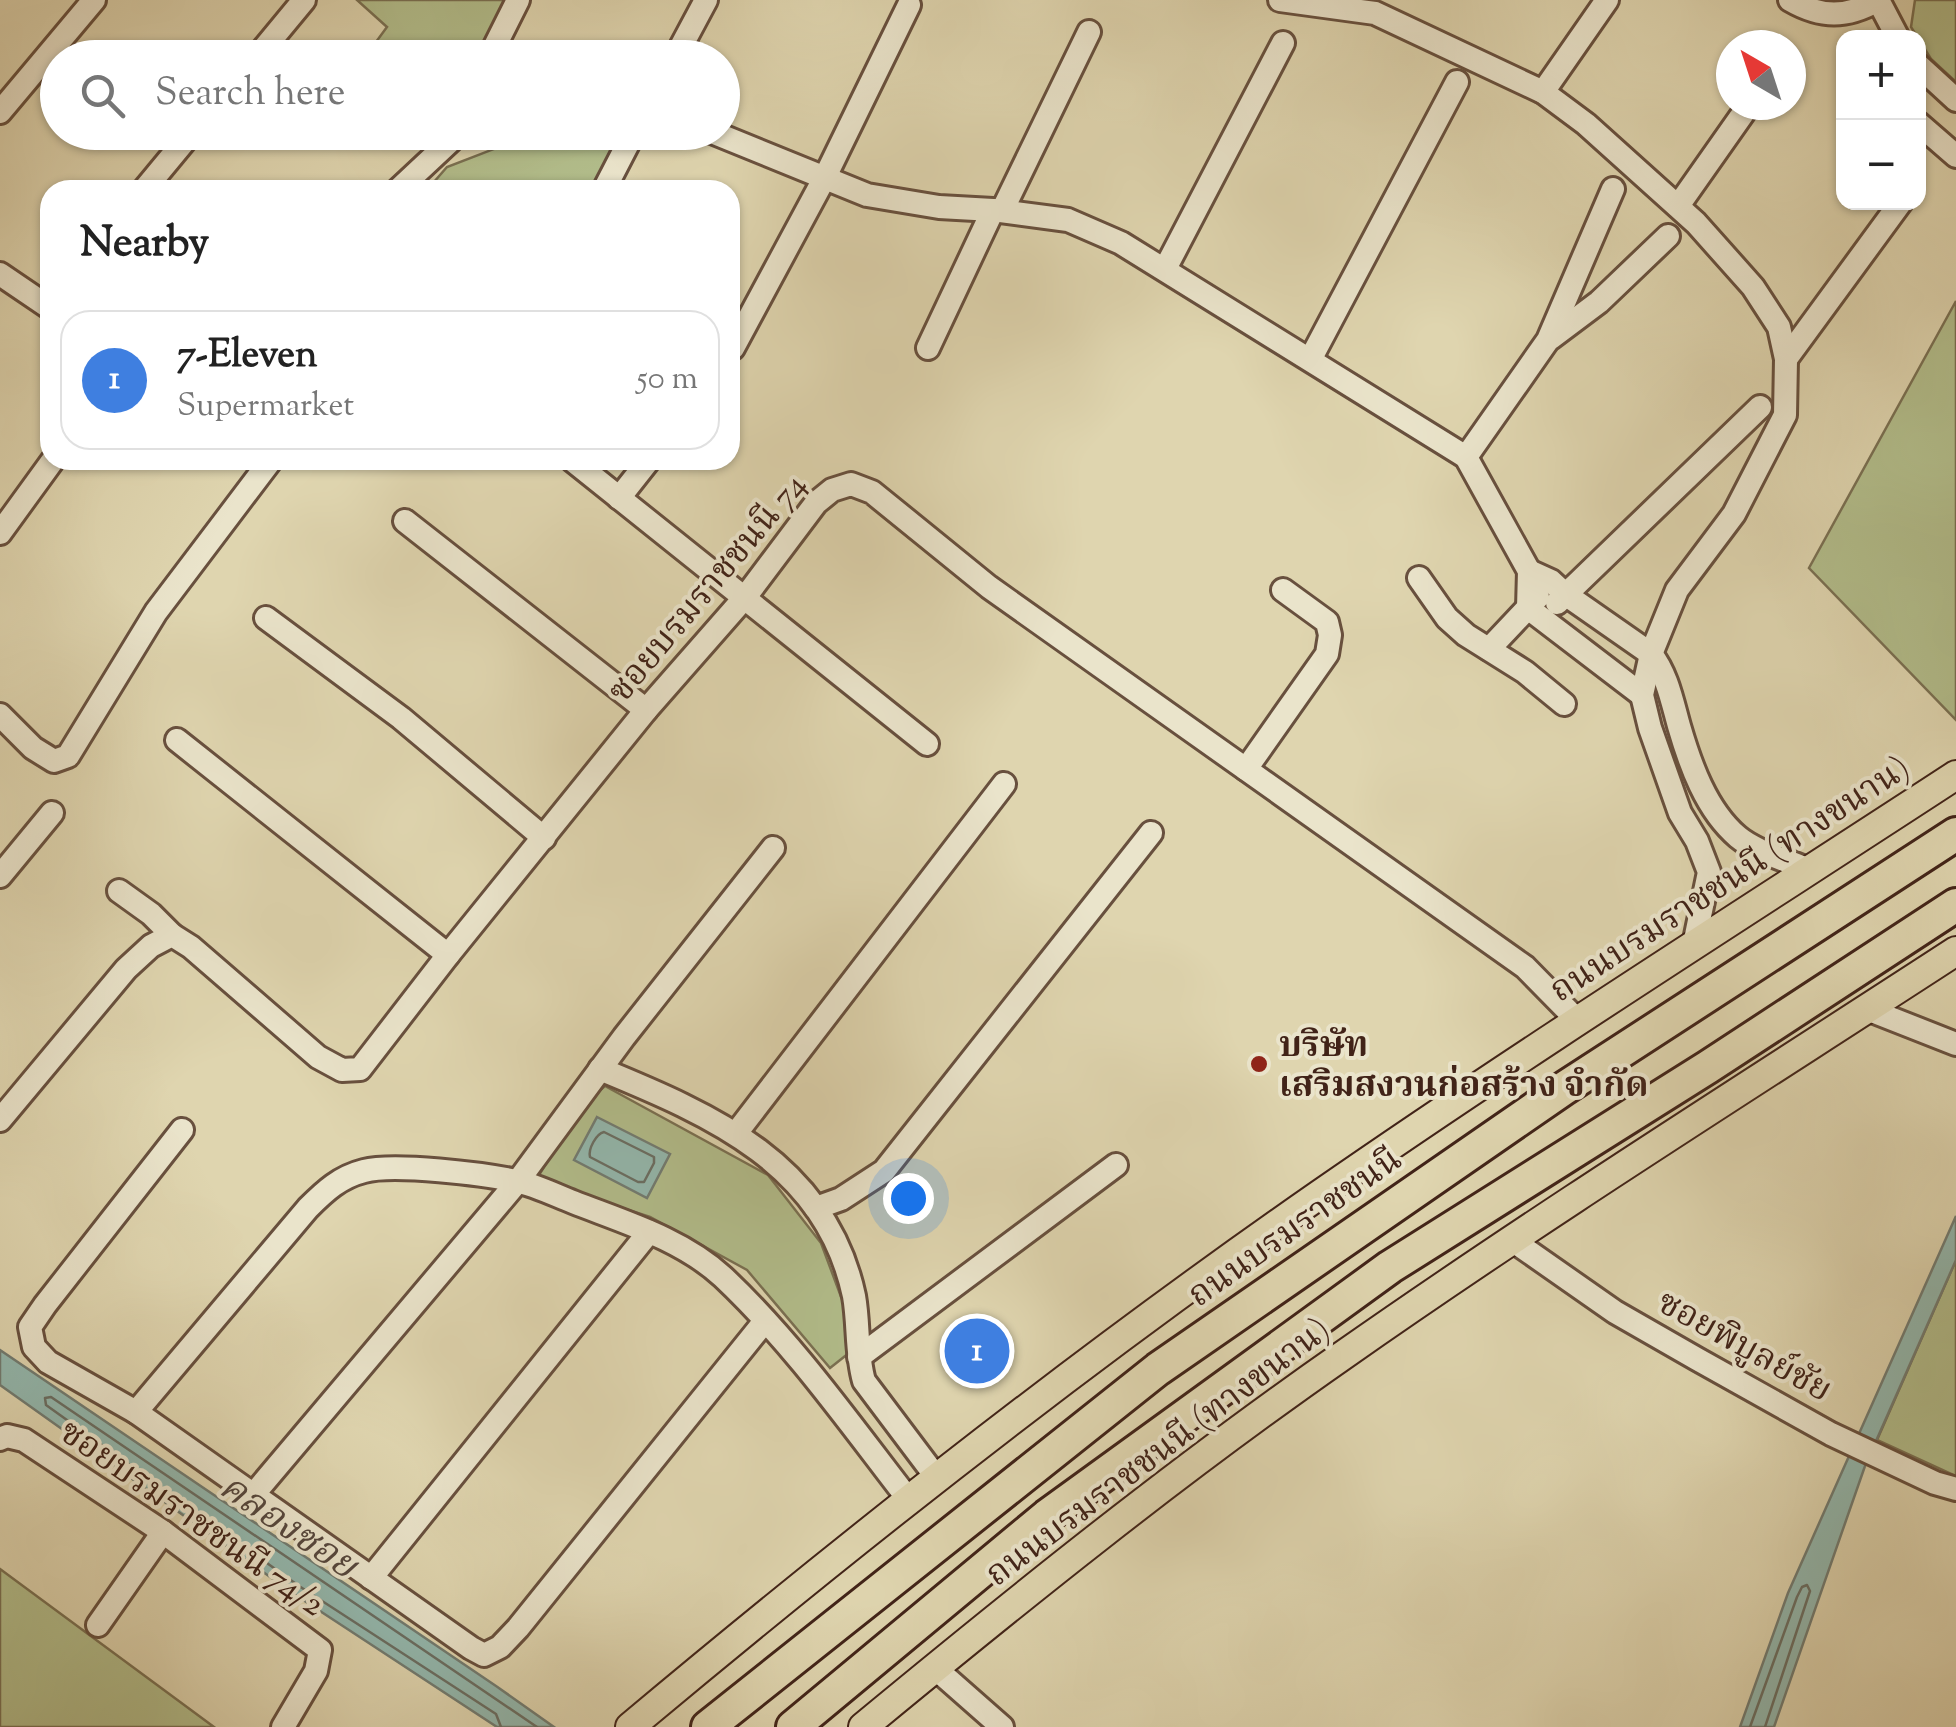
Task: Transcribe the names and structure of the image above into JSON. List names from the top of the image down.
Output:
{
  "streets": {
    "highway": ["ถนนบรมราชชนนี"],
    "main road": ["ถนนบรมราชชนนี (ทางขนาน)"],
    "street": ["ซอยบรมราชชนนี 74", "ซอยพิบูลย์ชัย", "ซอยบรมราชชนนี 74/2"]
  },
  "crossings": [
    ["ซอยบรมราชชนนี 74", "ถนนบรมราชชนนี (ทางขนาน)"],
    ["ถนนบรมราชชนนี (ทางขนาน)", "ซอยพิบูลย์ชัย"]
  ],
  "water": ["คลองซอย"],
  "places": ["บริษัท เสริมสงวนก่อสร้าง จำกัด"],
  "north": "top left",
  "page": {
    "map_buttons": ["+", "−"],
    "search": "Search here",
    "heading": "Nearby",
    "list": [
      {
        "mark": "1",
        "name": "7-Eleven",
        "note": "Supermarket",
        "value": "50 m"
      }
    ],
    "pins": "1"
  }
}
